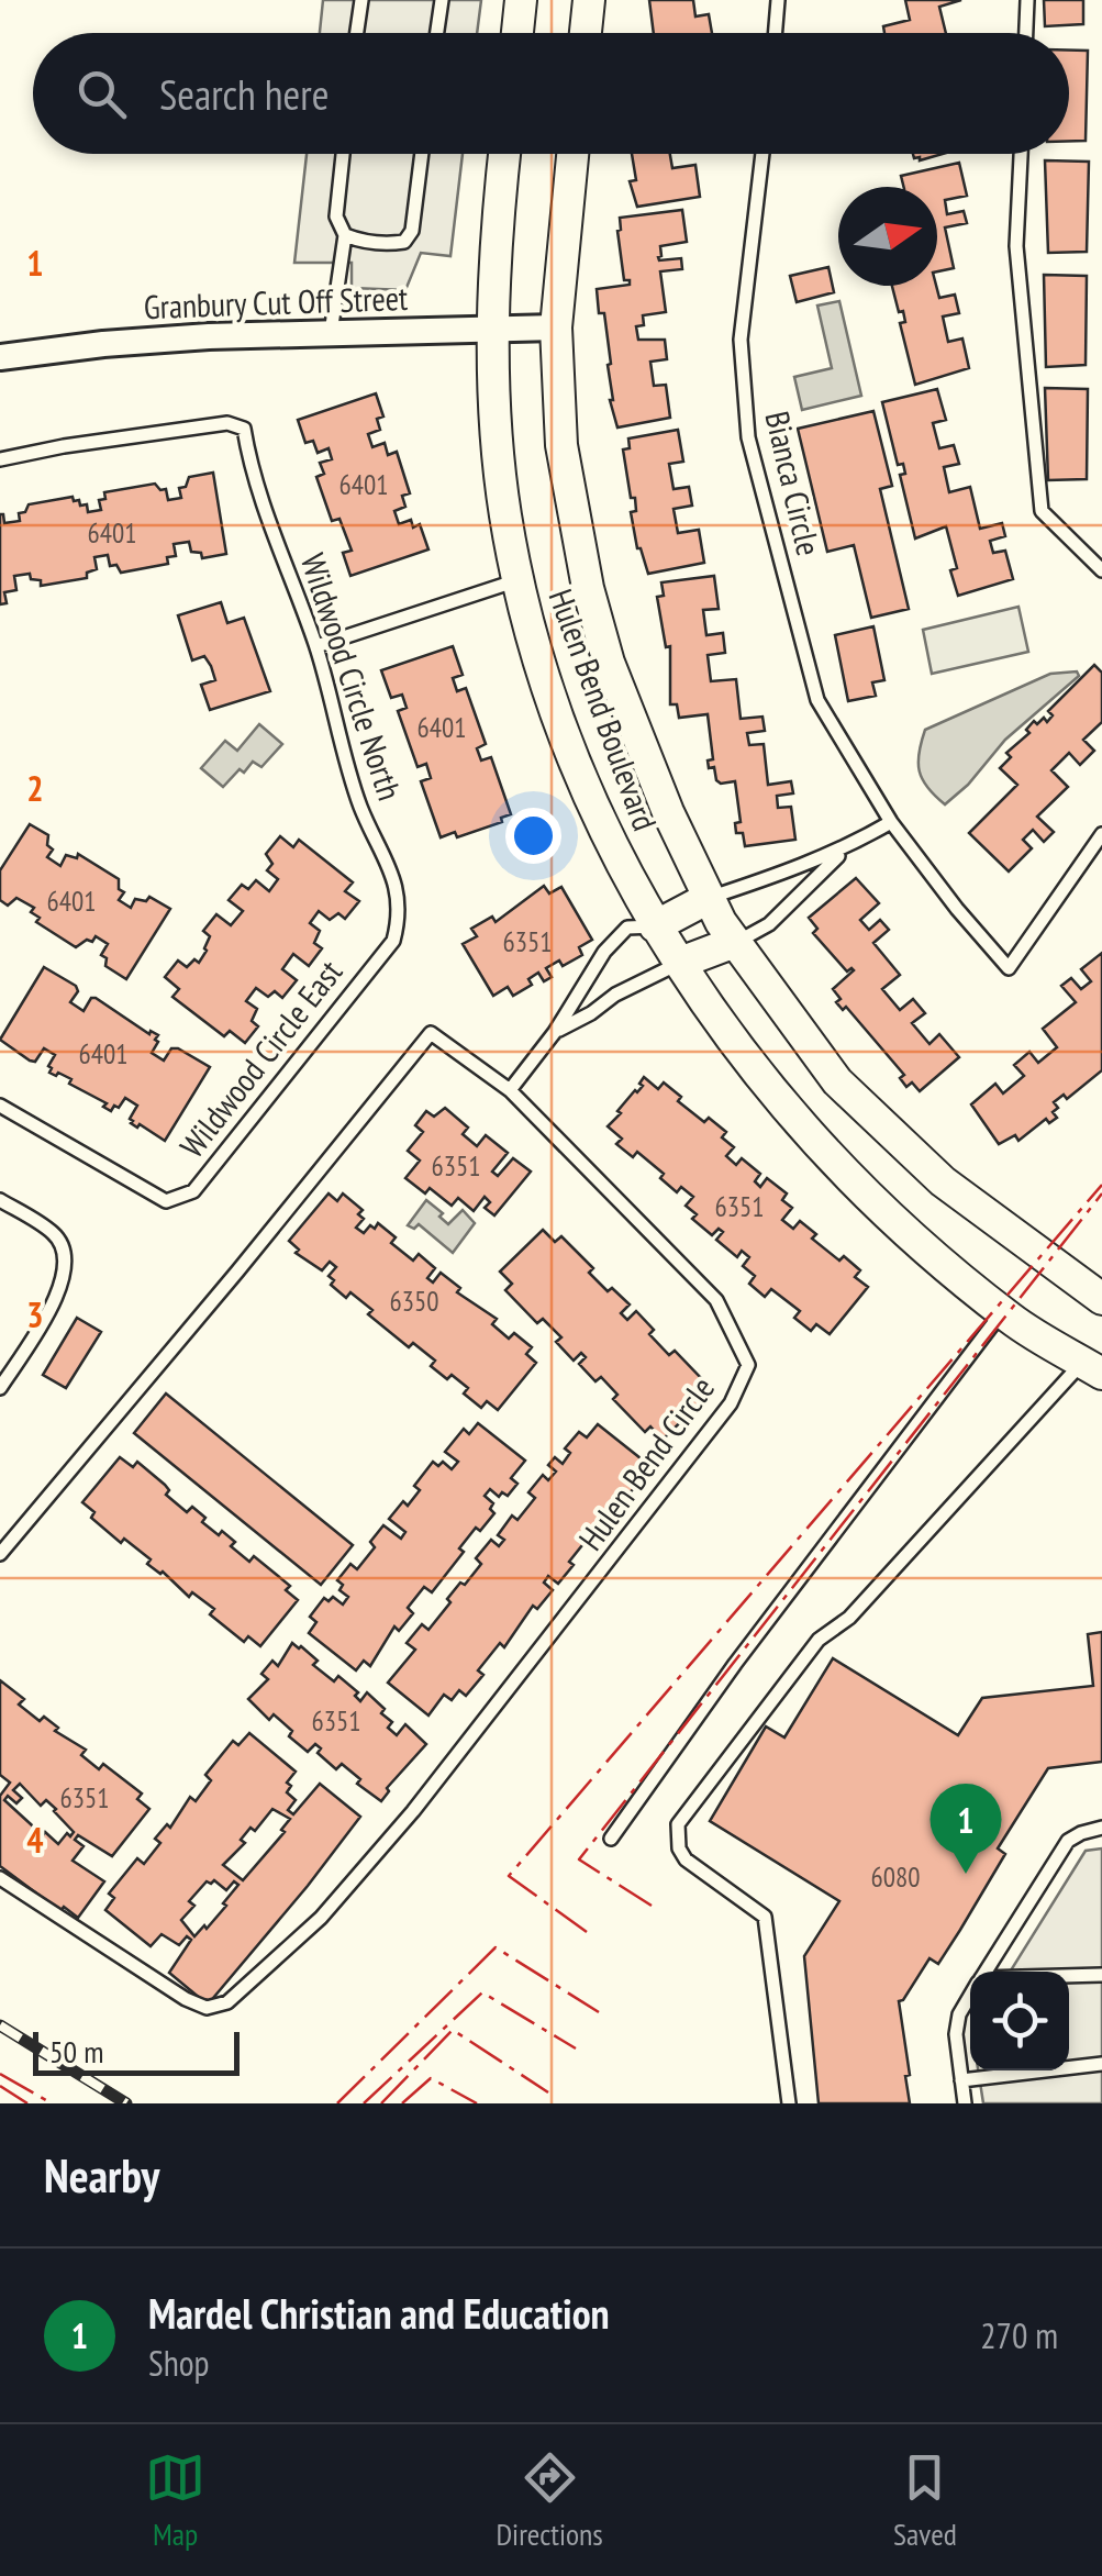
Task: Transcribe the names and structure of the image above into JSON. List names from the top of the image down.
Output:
{
  "streets": {
    "street": ["Granbury Cut Off Street", "Hulen Bend Boulevard"],
    "lane": [
      "Bianca Circle",
      "Wildwood Circle North",
      "Wildwood Circle East",
      "Hulen Bend Circle"
    ]
  },
  "crossings": [
    ["Granbury Cut Off Street", "Hulen Bend Boulevard"],
    ["Wildwood Circle North", "Wildwood Circle East"]
  ],
  "house_numbers": [
    "6401",
    "6401",
    "6401",
    "6401",
    "6351",
    "6401",
    "6351",
    "6351",
    "6350",
    "6351",
    "6351",
    "6080"
  ],
  "scale_bar": "50 m",
  "north": "right",
  "page": {
    "search": "Search here",
    "pins": "1",
    "scale": "50 m",
    "heading": "Nearby",
    "list": [
      {
        "mark": "1",
        "name": "Mardel Christian and Education",
        "note": "Shop",
        "value": "270 m"
      }
    ],
    "nav": ["Map", "Directions", "Saved"]
  },
  "grid": {
    "rows": [
      "1",
      "2",
      "3",
      "4"
    ]
  }
}
